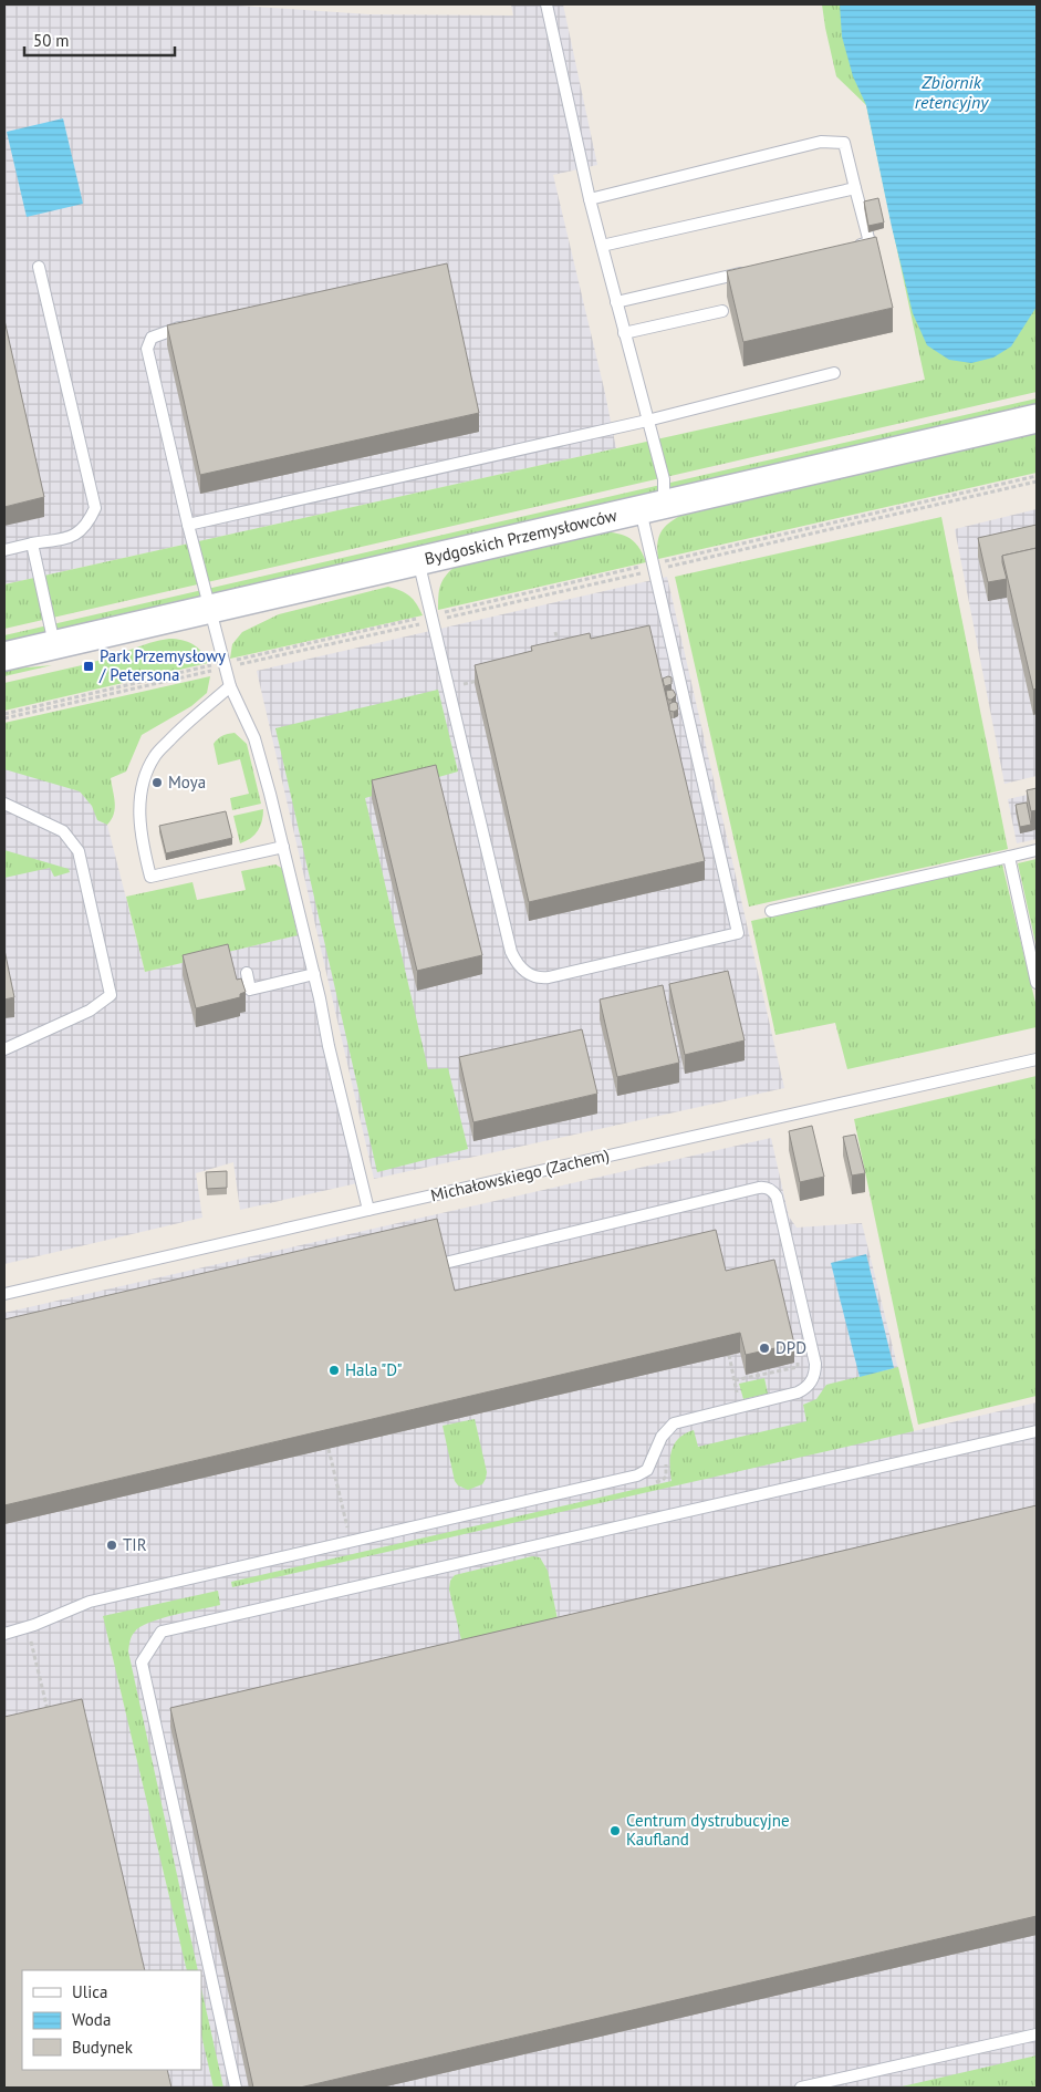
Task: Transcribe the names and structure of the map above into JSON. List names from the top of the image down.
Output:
{
  "streets": {
    "street": ["Bydgoskich Przemysłowców"],
    "lane": ["Michałowskiego (Zachem)"]
  },
  "water": ["Zbiornik retencyjny"],
  "places": {
    "transit": ["Park Przemysłowy / Petersona"],
    "other": [
      "Moya",
      "DPD",
      "Hala \"D\"",
      "TIR",
      "Centrum dystrubucyjne Kaufland"
    ]
  },
  "legend": ["Ulica", "Woda", "Budynek"],
  "scale_bar": "50 m"
}
